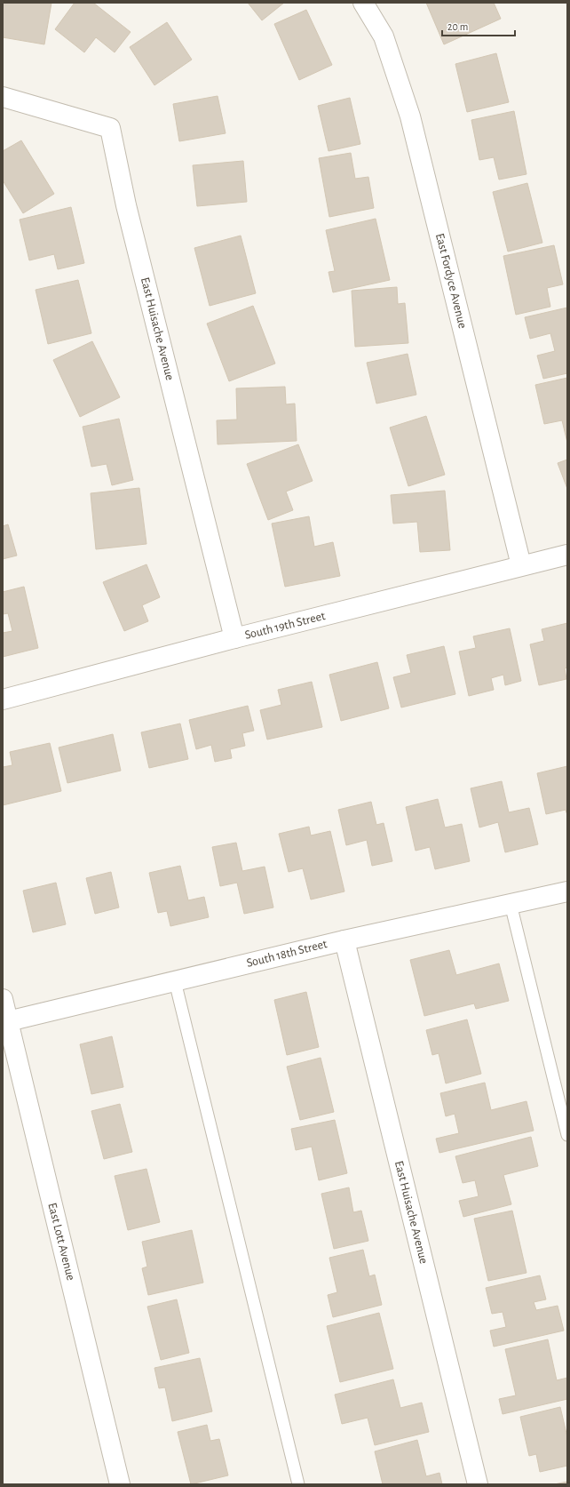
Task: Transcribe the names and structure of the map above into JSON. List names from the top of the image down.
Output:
{
  "streets": {
    "street": [
      "East Fordyce Avenue",
      "East Huisache Avenue",
      "South 19th Street",
      "South 18th Street",
      "East Lott Avenue"
    ]
  },
  "crossings": [
    ["East Fordyce Avenue", "South 19th Street"],
    ["East Huisache Avenue", "South 19th Street"],
    ["East Huisache Avenue", "South 18th Street"],
    ["South 18th Street", "East Lott Avenue"]
  ],
  "scale_bar": "20 m"
}
